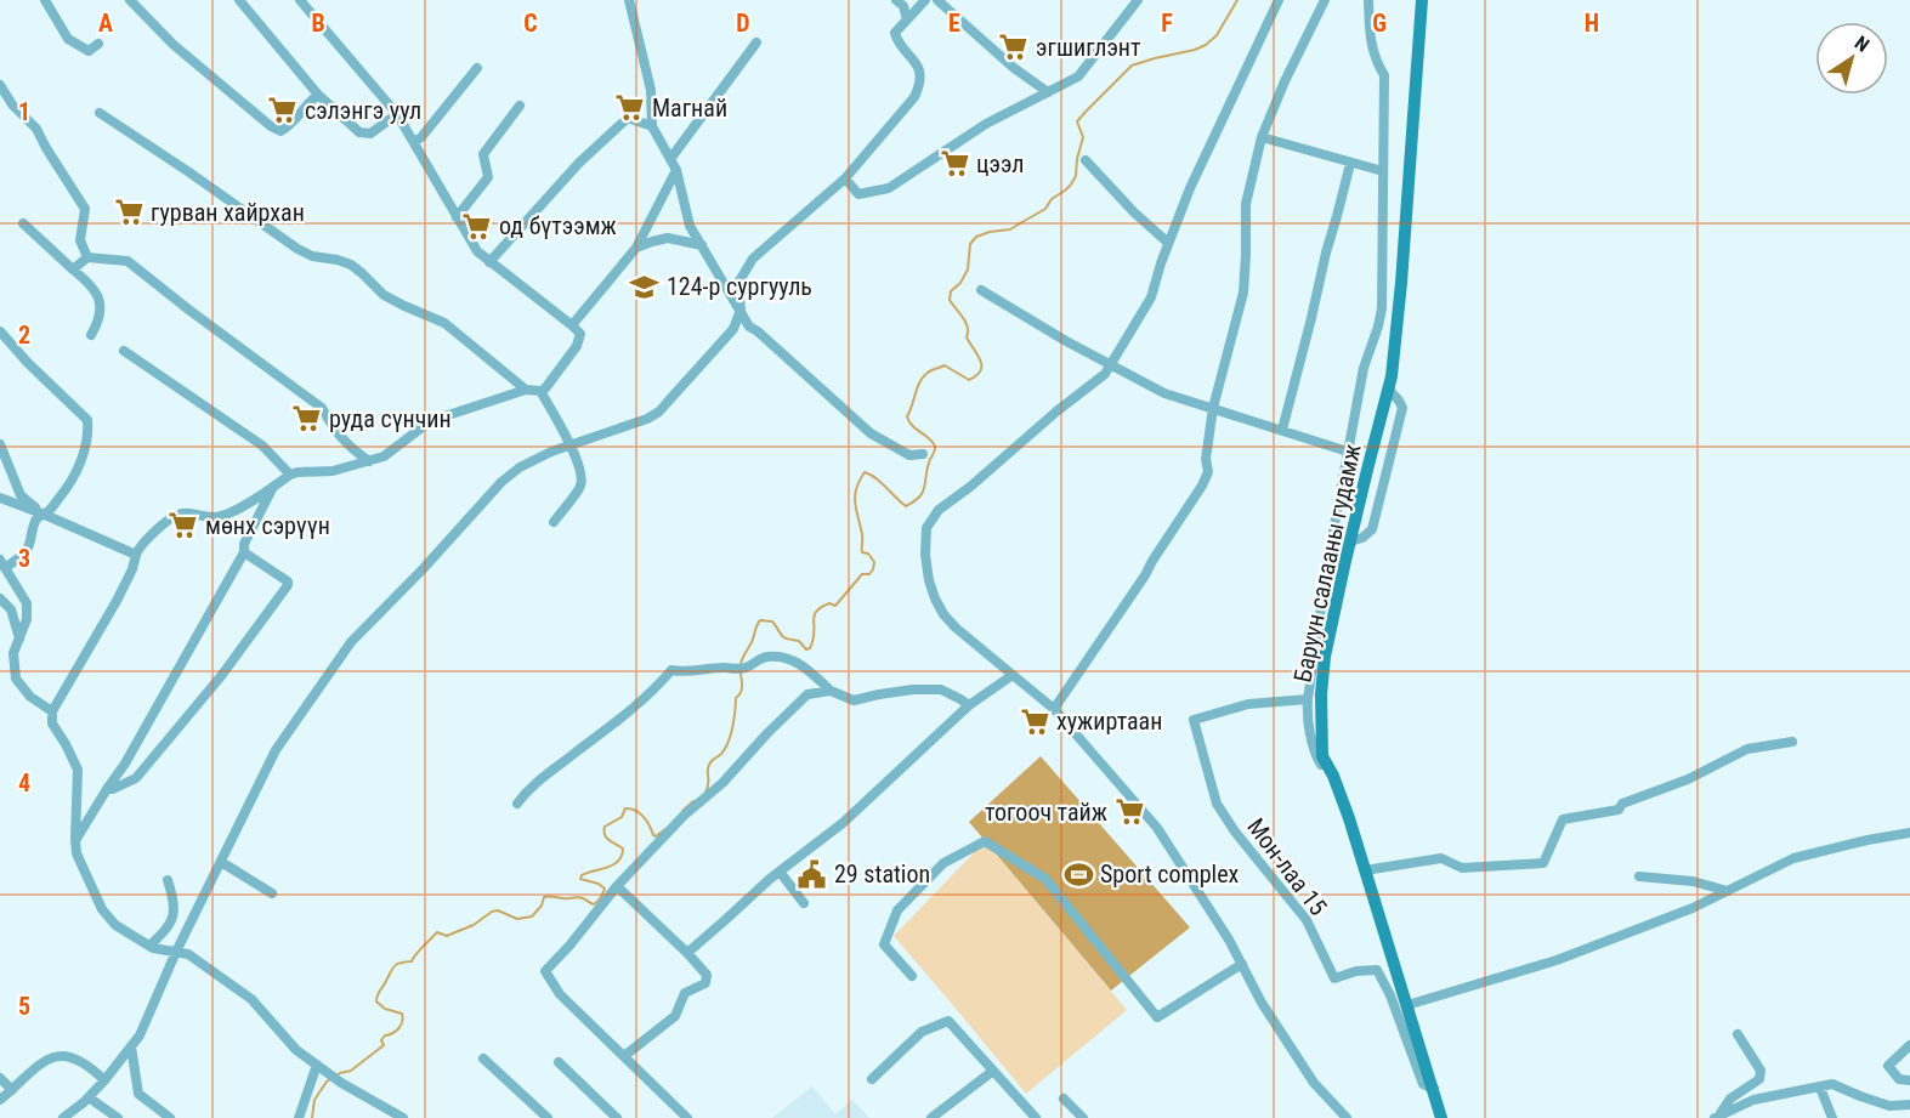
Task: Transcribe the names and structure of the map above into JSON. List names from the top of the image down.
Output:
{
  "streets": {
    "main road": ["Баруун салааны гудамж"],
    "street": ["Мон-лаа 15"]
  },
  "crossings": [
    ["Баруун салааны гудамж", "Мон-лаа 15"]
  ],
  "places": {
    "supermarket": [
      "эгшиглэнт",
      "Магнай",
      "сэлэнгэ уул",
      "цээл",
      "гурван хайрхан",
      "од бүтээмж",
      "руда сүнчин",
      "мөнх сэрүүн",
      "хужиртаан",
      "тогооч тайж"
    ],
    "school or university": ["124-р сургууль"],
    "public building": ["29 station"],
    "sports": ["Sport complex"]
  },
  "north": "top right",
  "grid": {
    "columns": [
      "A",
      "B",
      "C",
      "D",
      "E",
      "F",
      "G",
      "H"
    ],
    "rows": [
      "1",
      "2",
      "3",
      "4",
      "5"
    ]
  }
}
